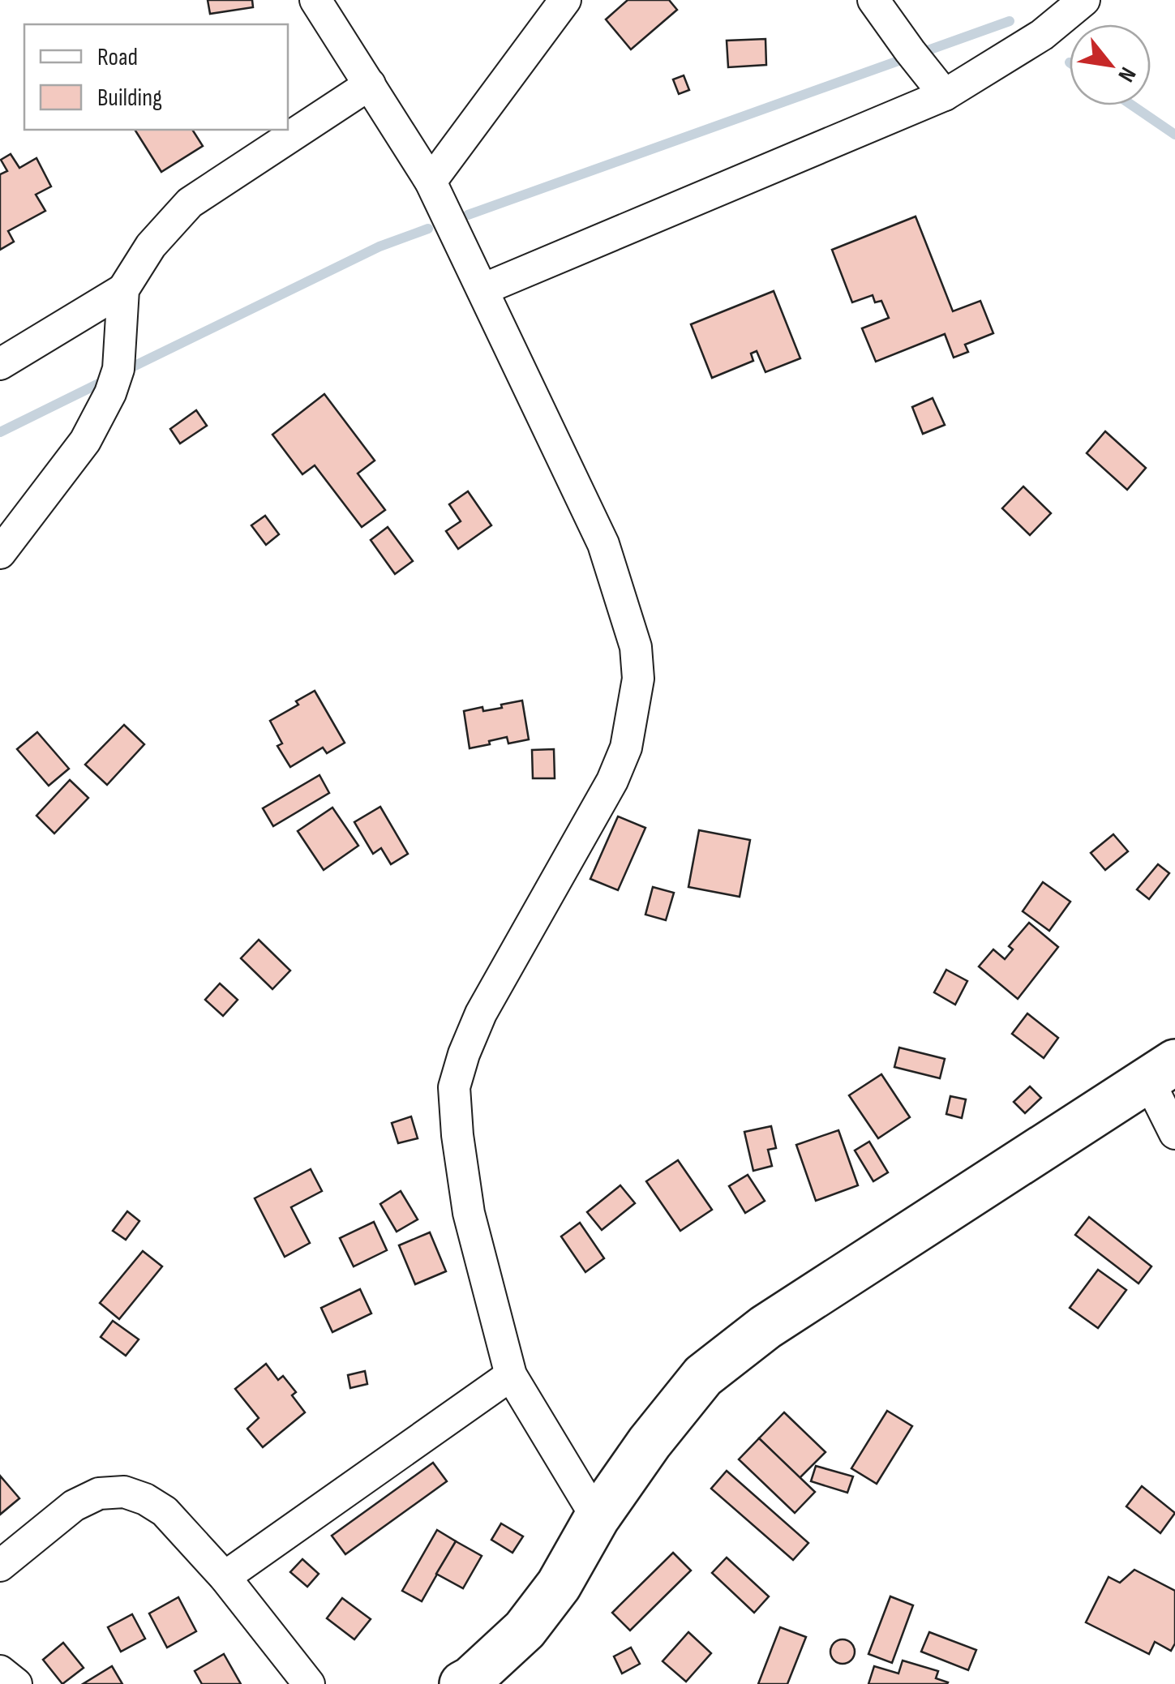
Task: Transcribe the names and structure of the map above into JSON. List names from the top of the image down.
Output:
{
  "legend": ["Road", "Building"],
  "north": "bottom right"
}
